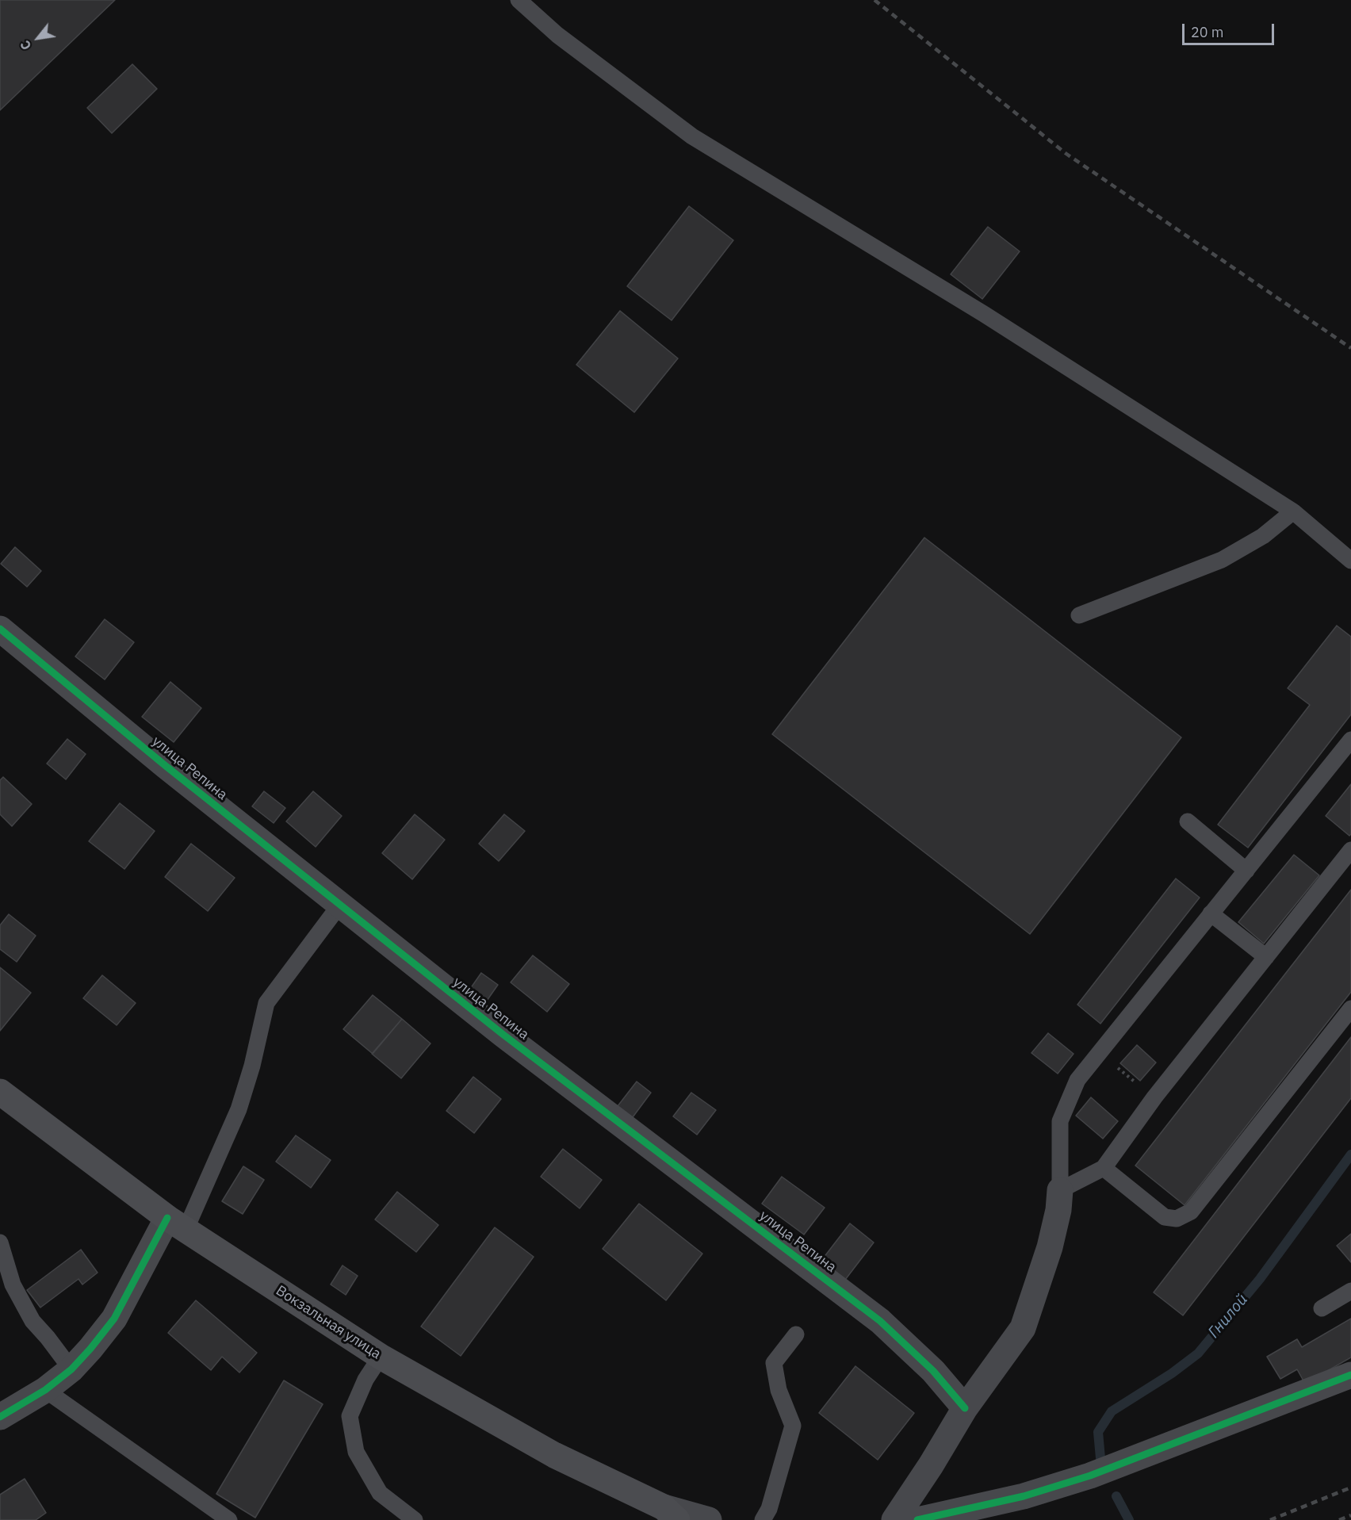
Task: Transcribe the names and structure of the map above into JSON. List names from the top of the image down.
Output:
{
  "streets": {
    "main road": ["Вокзальная улица"],
    "street": ["улица Репина"]
  },
  "water": ["Гнилой"],
  "scale_bar": "20 m",
  "north": "bottom left"
}
